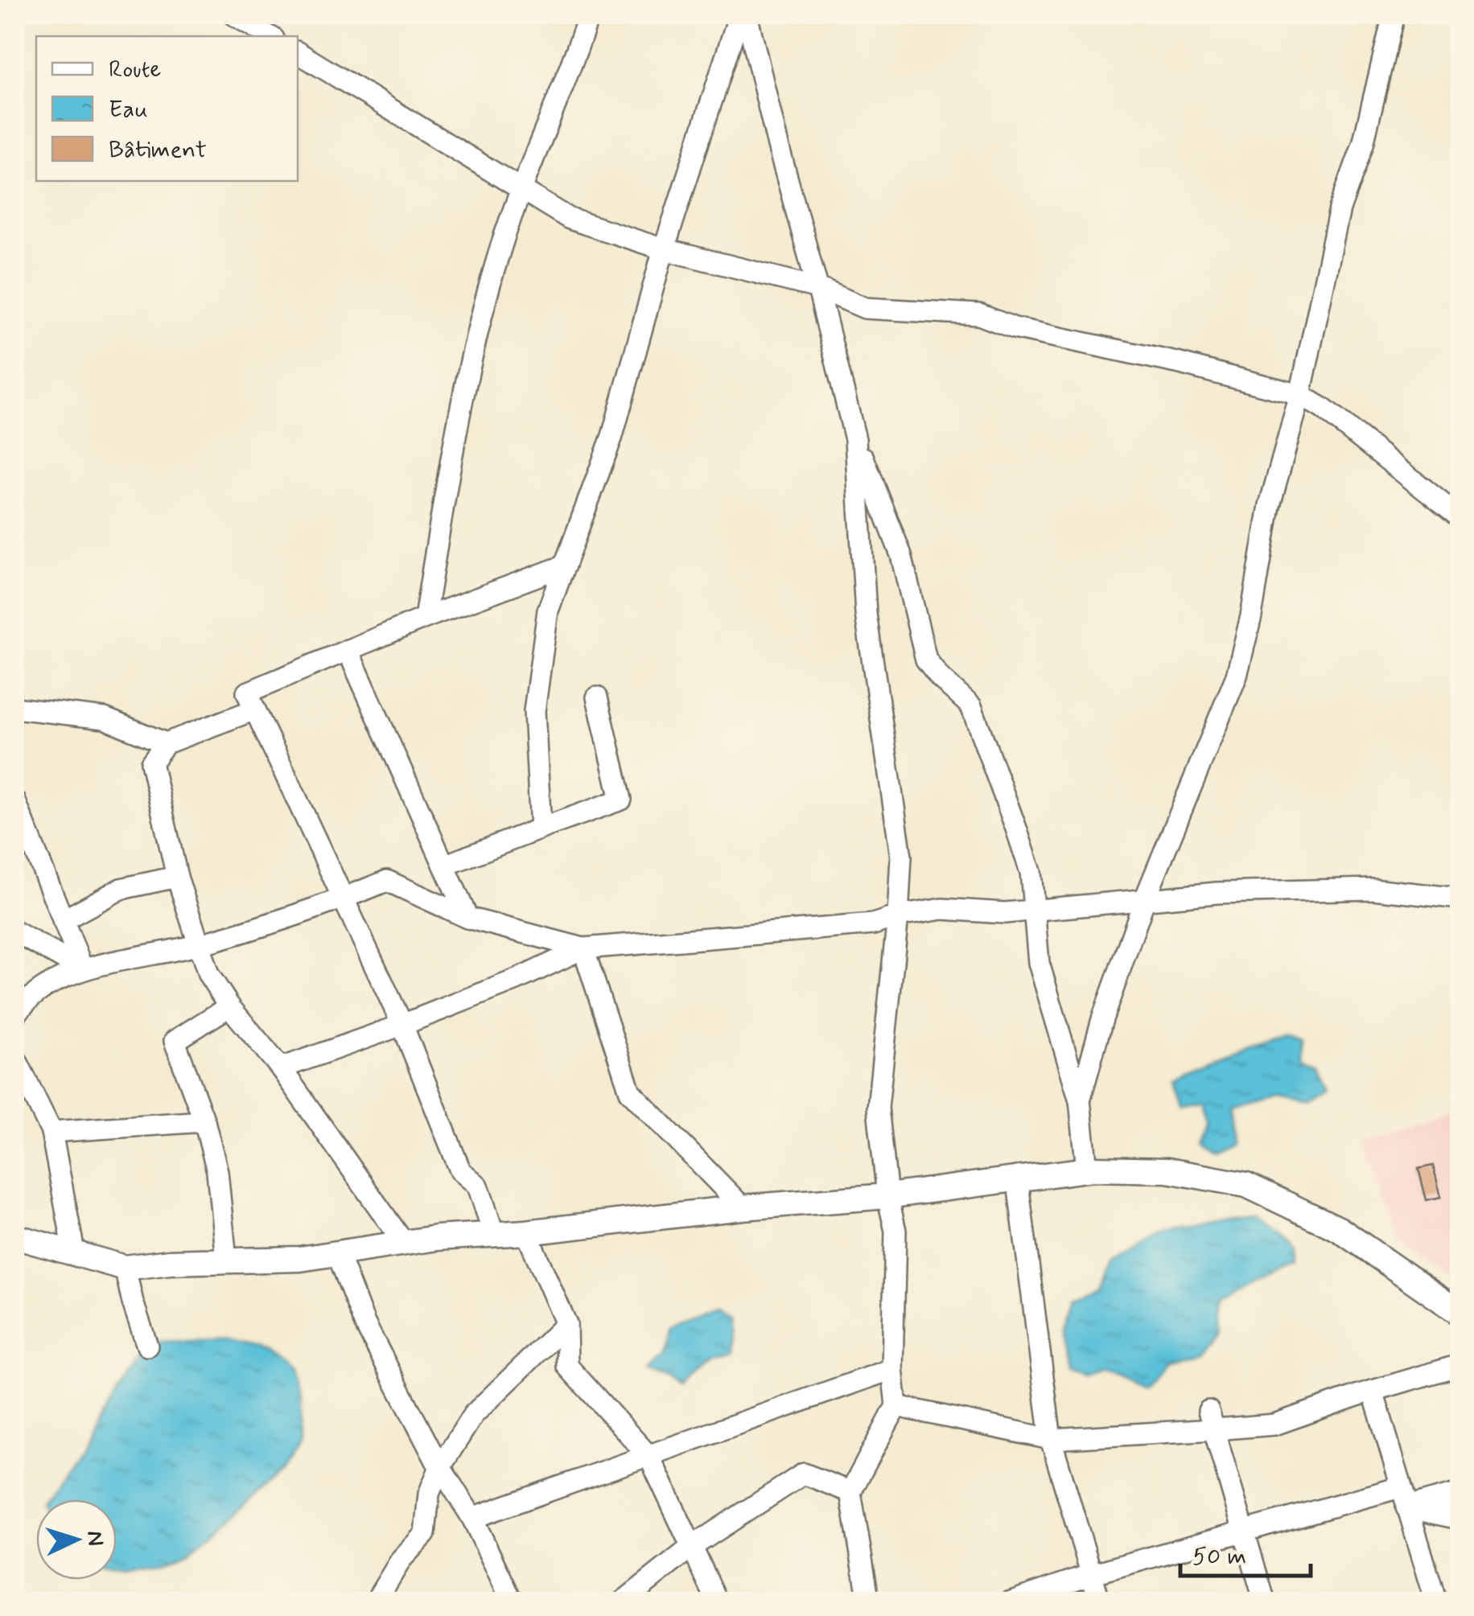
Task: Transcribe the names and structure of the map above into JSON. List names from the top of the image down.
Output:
{
  "legend": ["Route", "Eau", "Bâtiment"],
  "scale_bar": "50 m",
  "north": "right"
}
